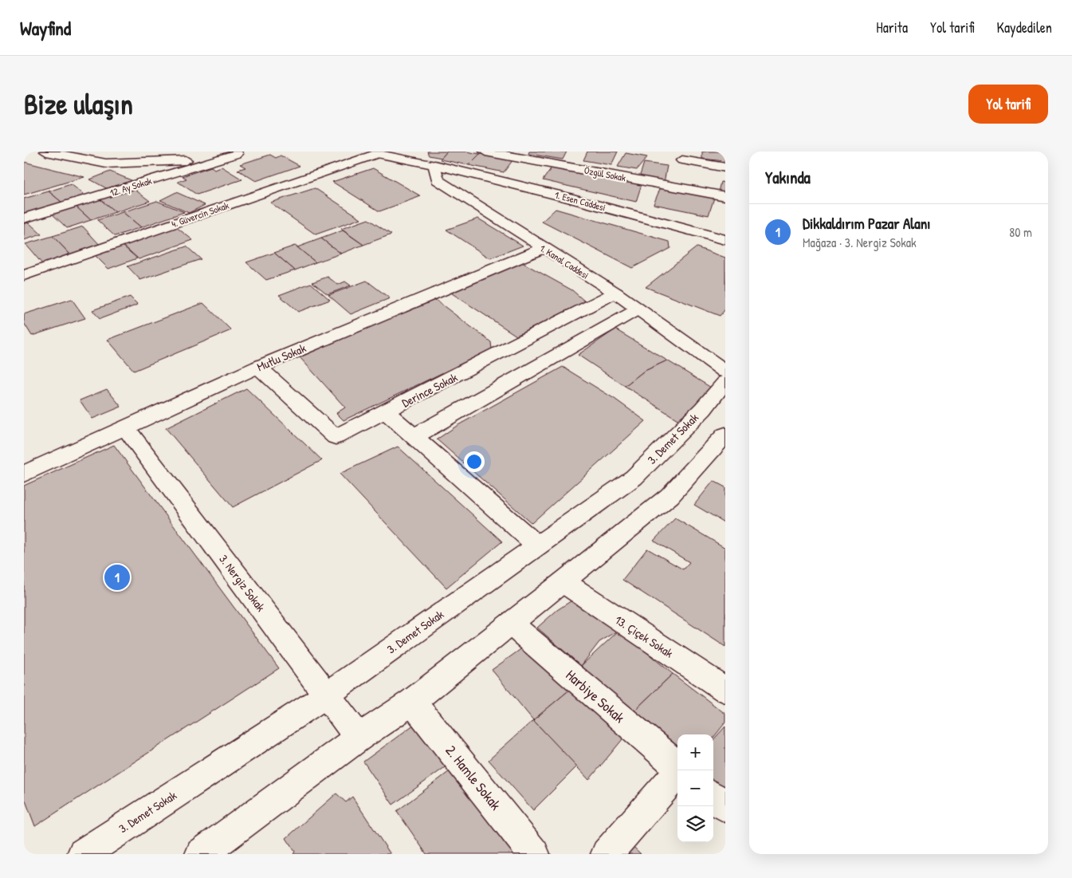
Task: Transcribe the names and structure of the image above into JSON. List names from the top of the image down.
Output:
{
  "streets": {
    "street": [
      "Özgül Sokak",
      "12. Ay Sokak",
      "1. Esen Caddesi",
      "4. Güvercin Sokak",
      "1. Kanal Caddesi",
      "Mutlu Sokak",
      "Derince Sokak",
      "3. Demet Sokak",
      "3. Nergiz Sokak",
      "13. Çiçek Sokak",
      "Harbiye Sokak",
      "2. Hamle Sokak"
    ]
  },
  "crossings": [
    ["1. Esen Caddesi", "1. Kanal Caddesi"],
    ["1. Kanal Caddesi", "Mutlu Sokak"],
    ["1. Kanal Caddesi", "Derince Sokak"],
    ["Mutlu Sokak", "Derince Sokak"],
    ["Mutlu Sokak", "3. Nergiz Sokak"],
    ["3. Demet Sokak", "3. Nergiz Sokak"]
  ],
  "page": {
    "header": "Wayfind",
    "nav": ["Harita", "Yol tarifi", "Kaydedilen"],
    "buttons": "Yol tarifi",
    "title": "Bize ulaşın",
    "heading": "Yakında",
    "list": [
      {
        "mark": "1",
        "name": "Dikkaldırım Pazar Alanı",
        "note": "Mağaza · 3. Nergiz Sokak",
        "value": "80 m"
      }
    ],
    "pins": "1",
    "map_buttons": ["+", "−"]
  }
}
